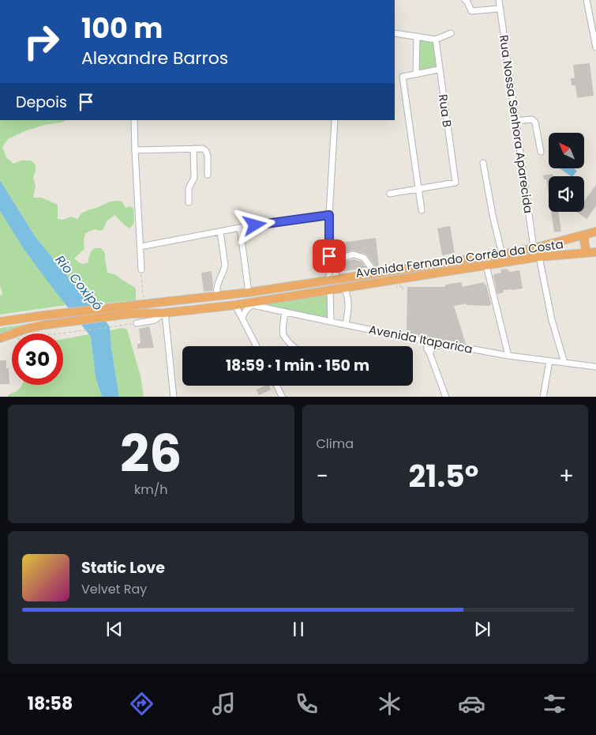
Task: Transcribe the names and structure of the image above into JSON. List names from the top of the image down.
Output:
{
  "streets": {
    "highway": ["Avenida Fernando Corrêa da Costa"],
    "street": ["Rua B", "Rua Nossa Senhora Aparecida", "Avenida Itaparica"]
  },
  "crossings": [
    ["Rua Nossa Senhora Aparecida", "Avenida Fernando Corrêa da Costa"],
    ["Avenida Fernando Corrêa da Costa", "Avenida Itaparica"]
  ],
  "water": ["Rio Coxipó"],
  "north": "top left",
  "page": {
    "turn": ["100 m", "Alexandre Barros"],
    "then": "Depois",
    "limit": "30",
    "trip": "18:59 · 1 min · 150 m",
    "tile": [
      ["26", "km/h"],
      "Clima"
    ],
    "heat": ["−", "21.5°", "+"],
    "song": ["Static Love", "Velvet Ray"],
    "tabs": "18:58"
  }
}
